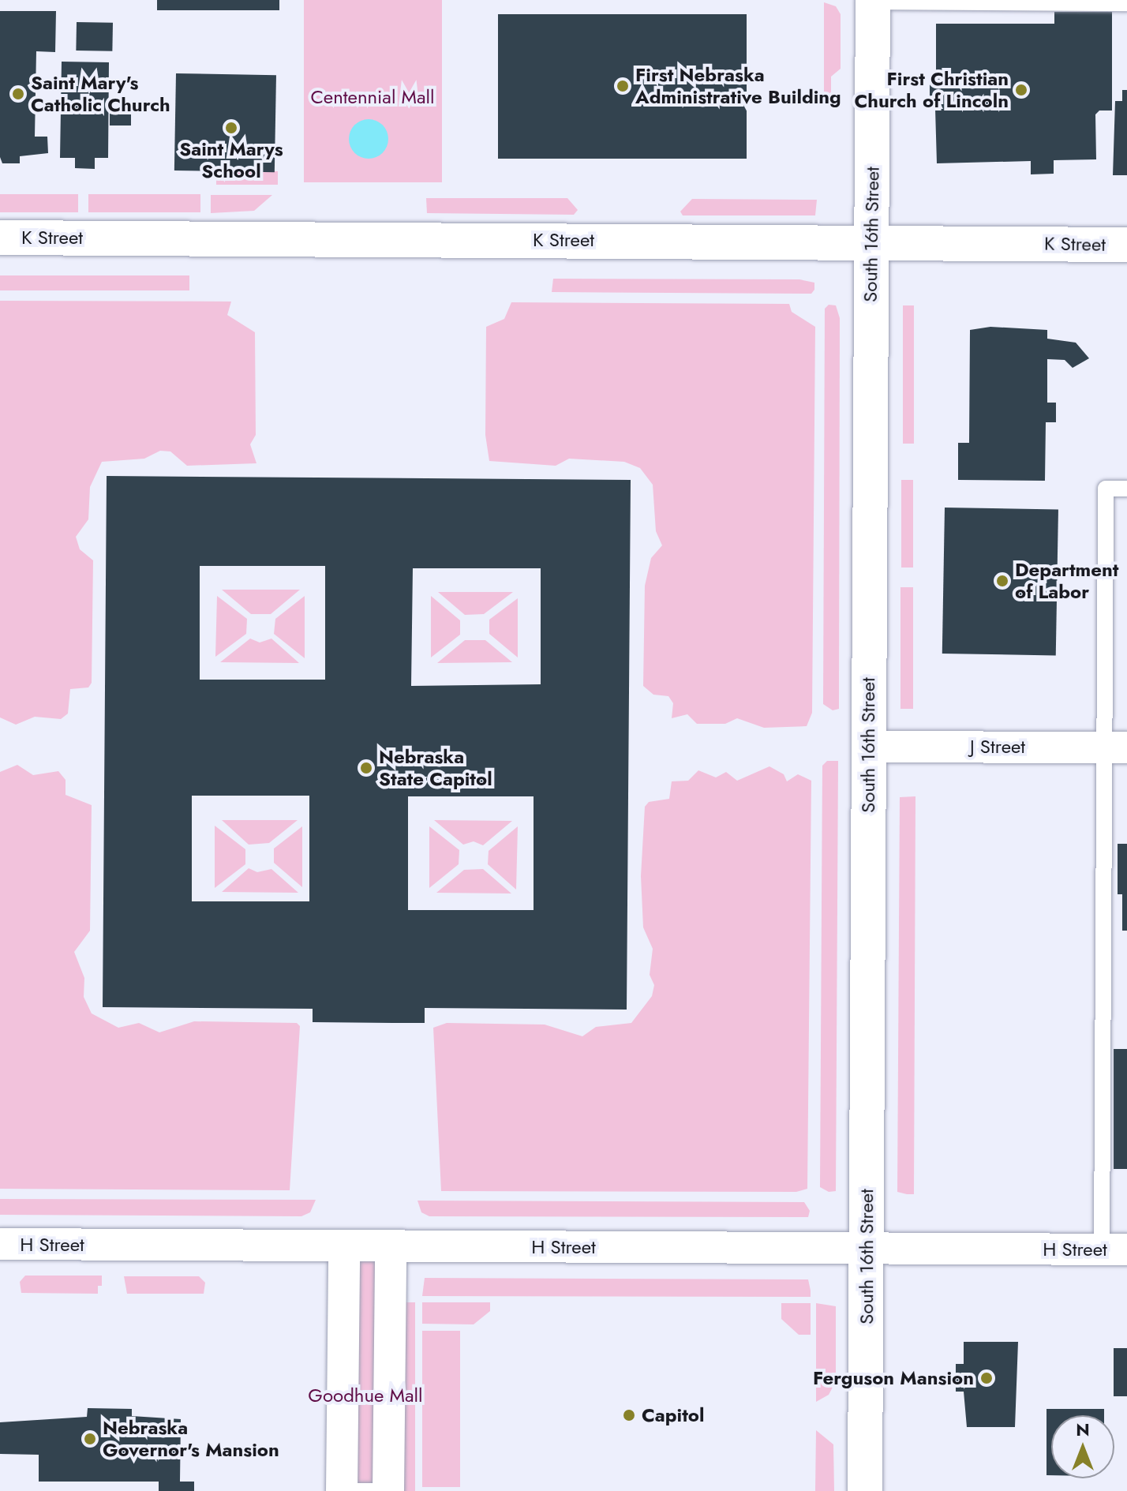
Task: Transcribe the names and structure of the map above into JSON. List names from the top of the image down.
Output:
{
  "streets": {
    "main road": ["South 16th Street", "K Street"],
    "street": ["J Street", "H Street"]
  },
  "crossings": [
    ["South 16th Street", "K Street"],
    ["South 16th Street", "J Street"],
    ["South 16th Street", "H Street"]
  ],
  "parks": ["Centennial Mall", "Goodhue Mall"],
  "places": [
    "First Nebraska Administrative Building",
    "First Christian Church of Lincoln",
    "Saint Mary's Catholic Church",
    "Saint Marys School",
    "Department of Labor",
    "Nebraska State Capitol",
    "Ferguson Mansion",
    "Capitol",
    "Nebraska Governor's Mansion"
  ],
  "north": "top"
}
